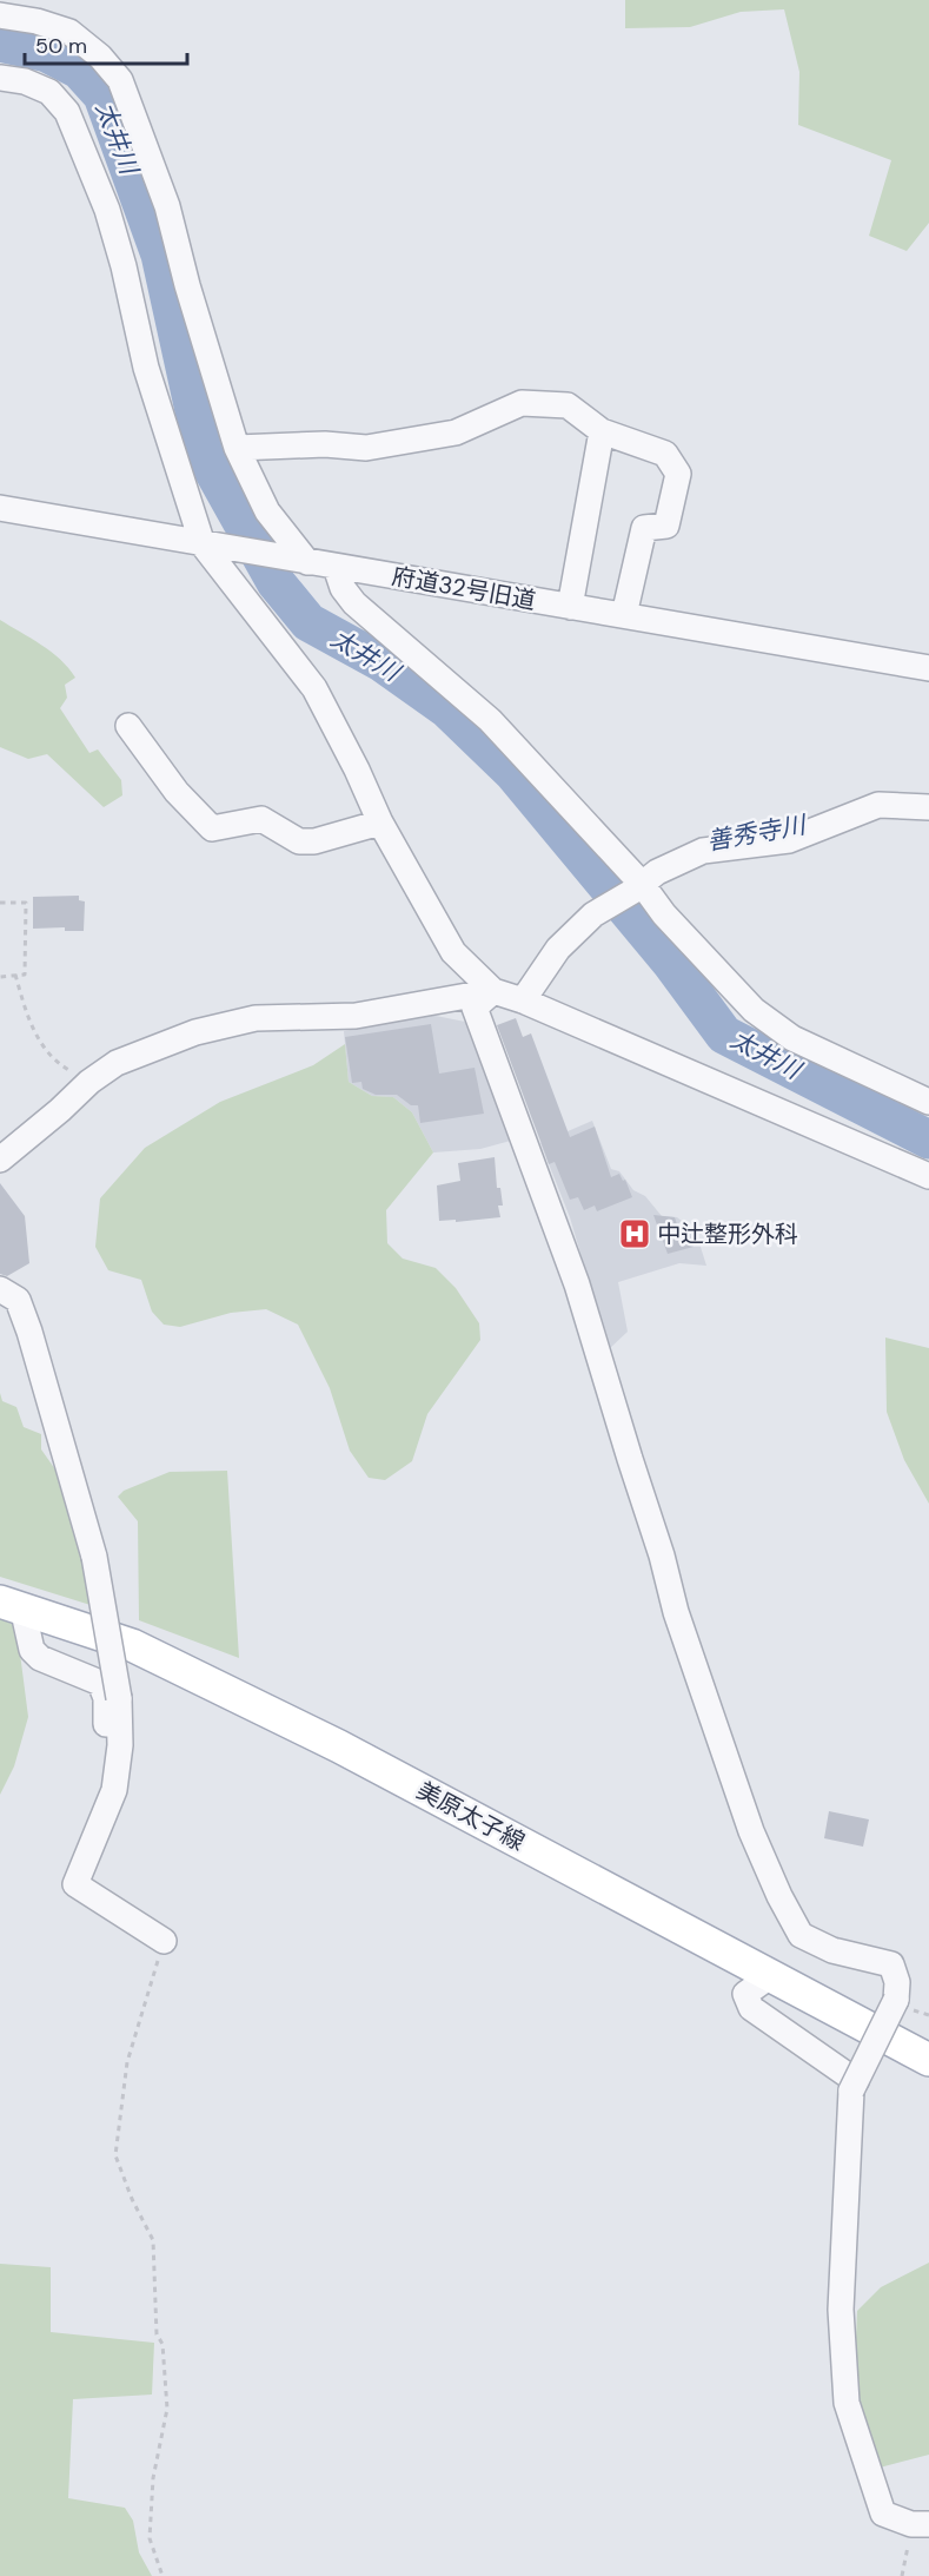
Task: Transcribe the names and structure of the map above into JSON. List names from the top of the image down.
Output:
{
  "streets": {
    "main road": ["美原太子線"],
    "street": ["府道32号旧道"]
  },
  "water": ["太井川", "善秀寺川"],
  "places": {
    "hospital": ["中辻整形外科"]
  },
  "scale_bar": "50 m"
}
